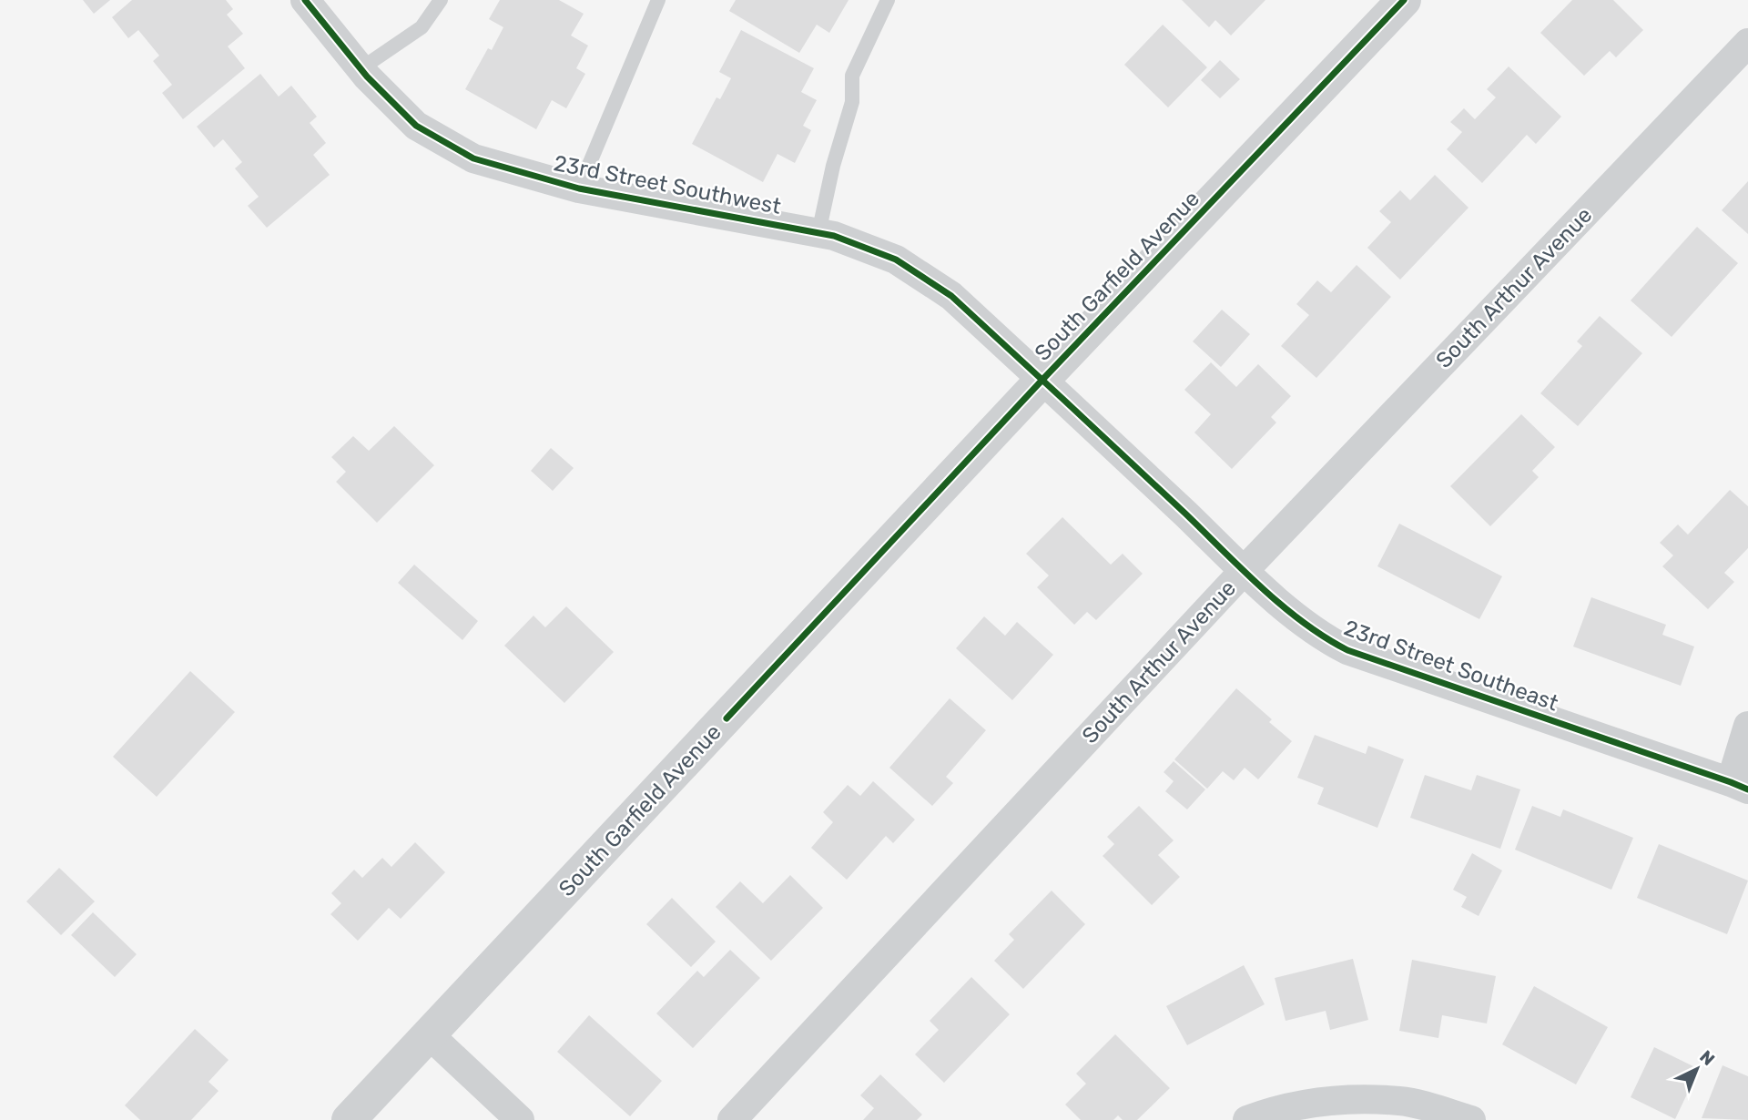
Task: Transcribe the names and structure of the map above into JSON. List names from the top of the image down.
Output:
{
  "streets": {
    "street": [
      "23rd Street Southwest",
      "South Garfield Avenue",
      "South Arthur Avenue",
      "23rd Street Southeast"
    ]
  },
  "crossings": [
    ["23rd Street Southwest", "South Garfield Avenue"],
    ["23rd Street Southwest", "23rd Street Southeast"],
    ["South Garfield Avenue", "23rd Street Southeast"],
    ["South Arthur Avenue", "23rd Street Southeast"]
  ],
  "north": "top right"
}
